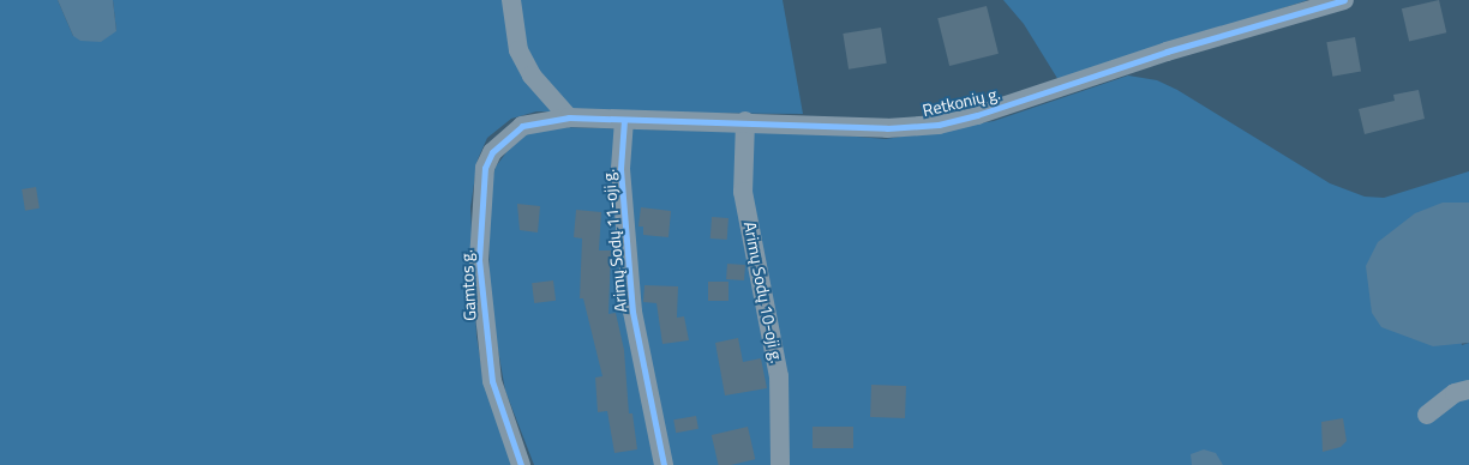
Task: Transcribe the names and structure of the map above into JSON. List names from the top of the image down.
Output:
{
  "streets": {
    "street": [
      "Retkonių g.",
      "Arimų Sodų 11-oji g.",
      "Gamtos g.",
      "Arimų Sodų 10-oji g."
    ]
  },
  "crossings": [
    ["Retkonių g.", "Arimų Sodų 11-oji g."],
    ["Retkonių g.", "Gamtos g."],
    ["Retkonių g.", "Arimų Sodų 10-oji g."]
  ]
}
